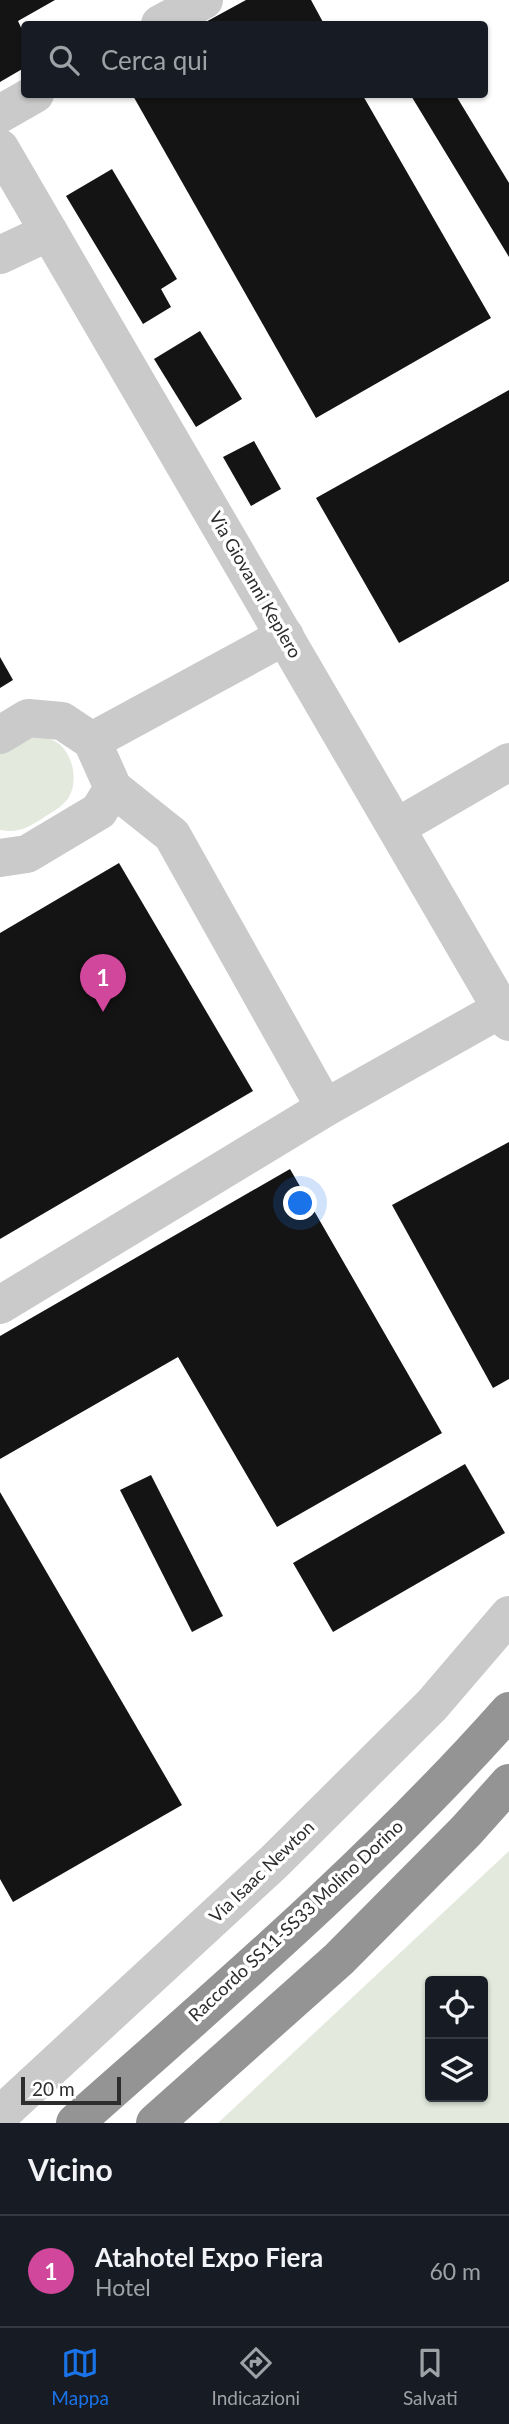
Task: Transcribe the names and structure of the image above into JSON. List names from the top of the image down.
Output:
{
  "streets": {
    "highway": ["Raccordo SS11-SS33 Molino Dorino"],
    "street": ["Via Giovanni Keplero", "Via Isaac Newton"]
  },
  "scale_bar": "20 m",
  "page": {
    "search": "Cerca qui",
    "pins": "1",
    "scale": "20 m",
    "heading": "Vicino",
    "list": [
      {
        "mark": "1",
        "name": "Atahotel Expo Fiera",
        "note": "Hotel",
        "value": "60 m"
      }
    ],
    "nav": ["Mappa", "Indicazioni", "Salvati"]
  }
}
